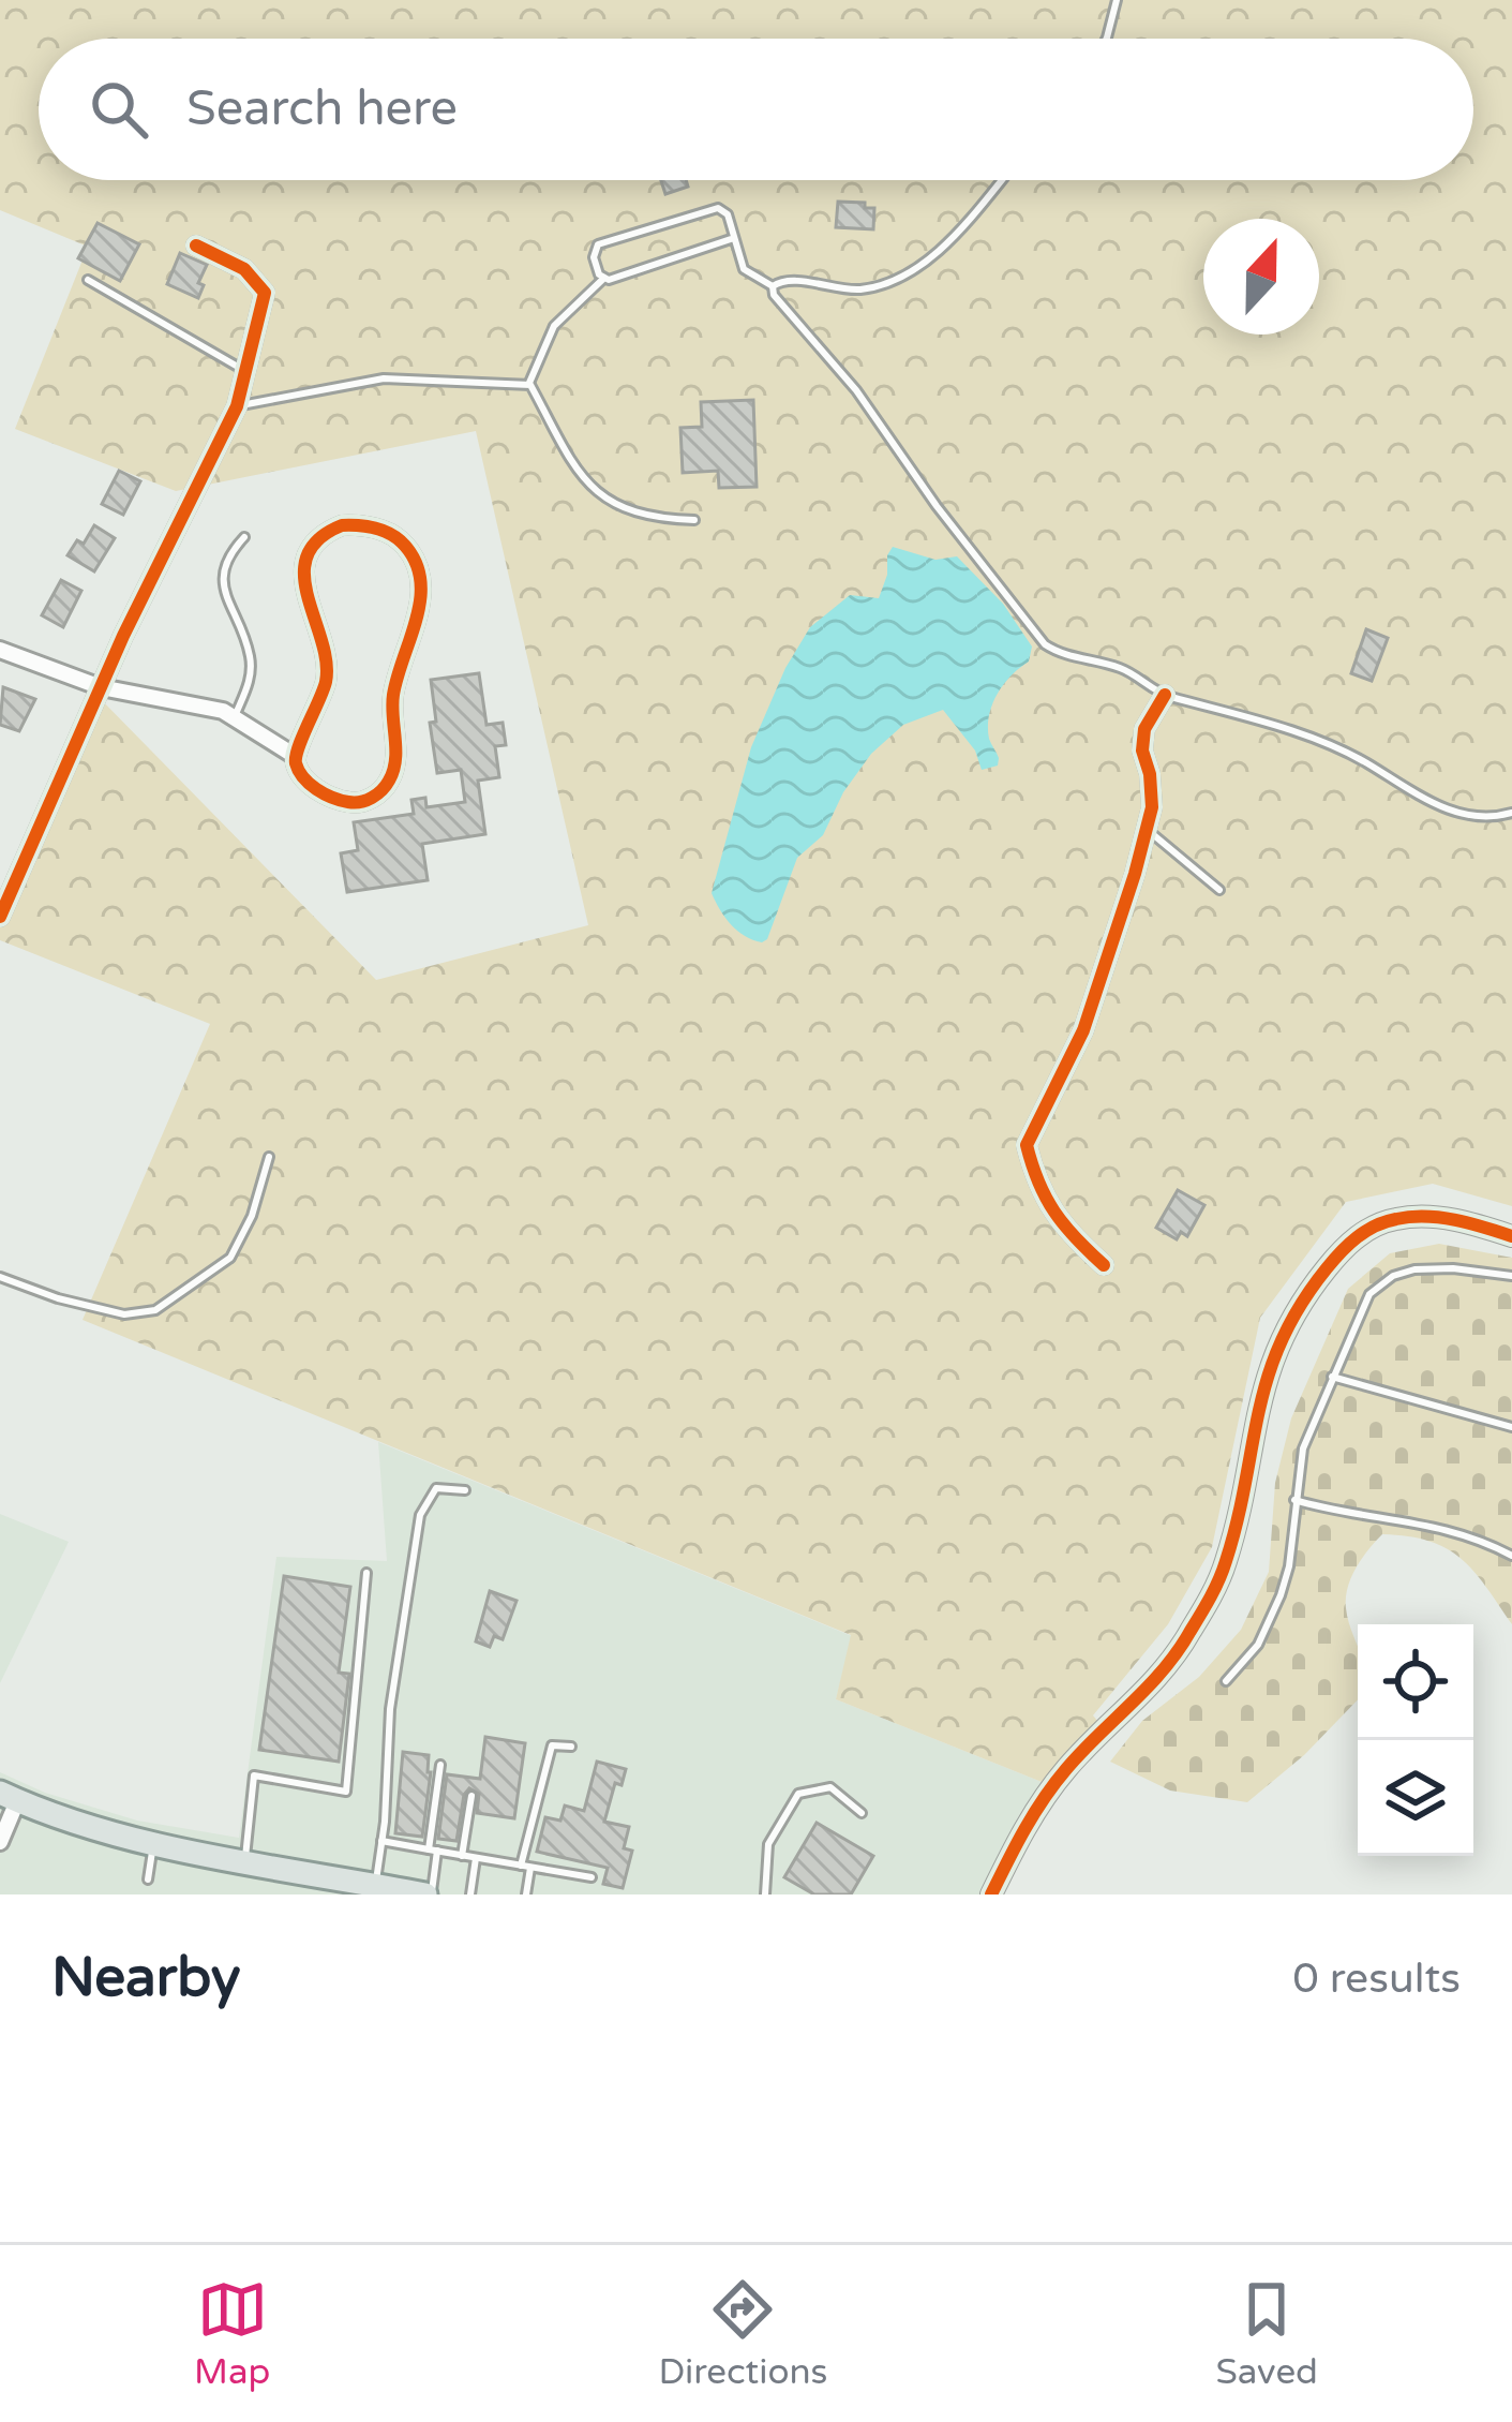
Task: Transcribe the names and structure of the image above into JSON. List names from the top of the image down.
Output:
{
  "north": "top",
  "page": {
    "search": "Search here",
    "heading": ["Nearby", "0 results"],
    "nav": ["Map", "Directions", "Saved"]
  }
}
